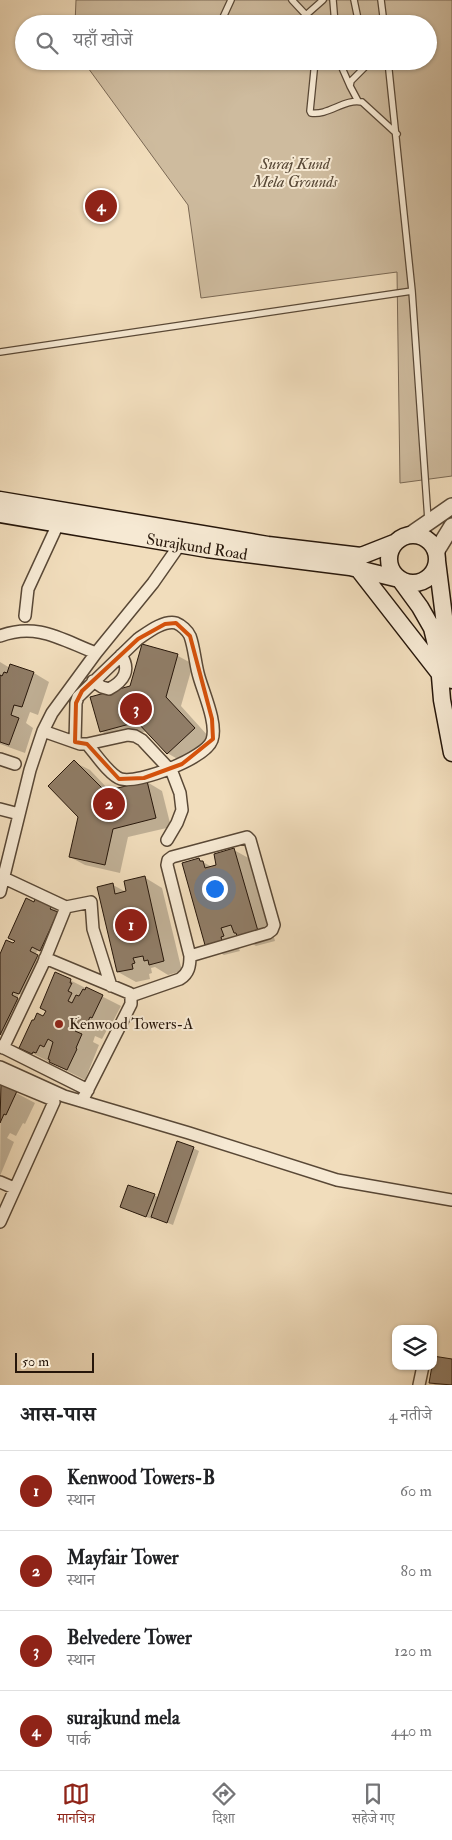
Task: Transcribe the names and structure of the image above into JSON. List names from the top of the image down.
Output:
{
  "streets": {
    "main road": ["Surajkund Road"]
  },
  "parks": ["Suraj Kund Mela Grounds"],
  "places": ["Kenwood Towers-A"],
  "scale_bar": "50 m",
  "page": {
    "search": "यहाँ खोजें",
    "pins": [
      "4",
      "3",
      "2",
      "1"
    ],
    "scale": "50 m",
    "heading": ["आस-पास", "4 नतीजे"],
    "list": [
      {
        "mark": "1",
        "name": "Kenwood Towers-B",
        "note": "स्थान",
        "value": "60 m"
      },
      {
        "mark": "2",
        "name": "Mayfair Tower",
        "note": "स्थान",
        "value": "80 m"
      },
      {
        "mark": "3",
        "name": "Belvedere Tower",
        "note": "स्थान",
        "value": "120 m"
      },
      {
        "mark": "4",
        "name": "surajkund mela",
        "note": "पार्क",
        "value": "440 m"
      }
    ],
    "nav": ["मानचित्र", "दिशा", "सहेजे गए"]
  }
}
